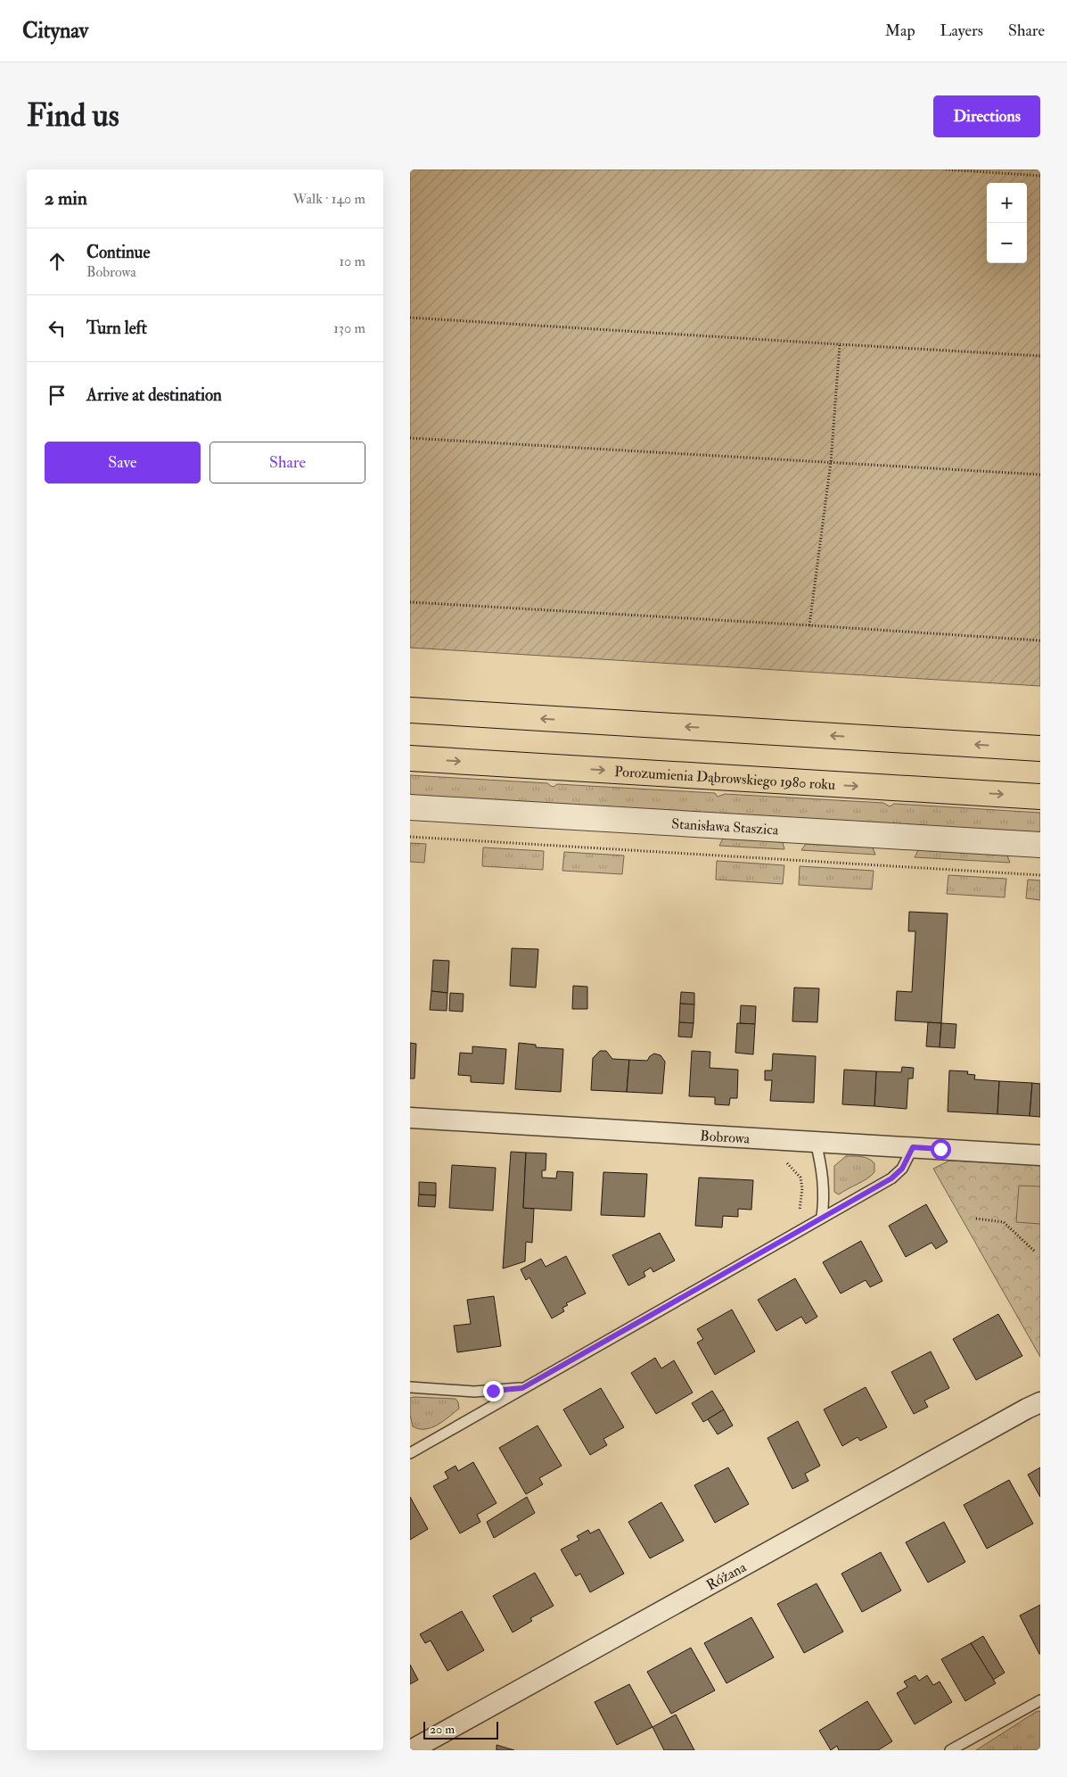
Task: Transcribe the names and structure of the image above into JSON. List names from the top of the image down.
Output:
{
  "streets": {
    "main road": ["Porozumienia Dąbrowskiego 1980 roku"],
    "street": ["Stanisława Staszica", "Bobrowa", "Różana"]
  },
  "scale_bar": "20 m",
  "page": {
    "header": "Citynav",
    "nav": ["Map", "Layers", "Share"],
    "buttons": [
      "Directions",
      ["Save", "Share"]
    ],
    "title": "Find us",
    "heading": ["2 min", "Walk · 140 m"],
    "map_buttons": ["+", "−"],
    "list": [
      ["Continue", "Bobrowa", "10 m"],
      ["Turn left", "130 m"],
      "Arrive at destination"
    ],
    "scale": "20 m"
  }
}
